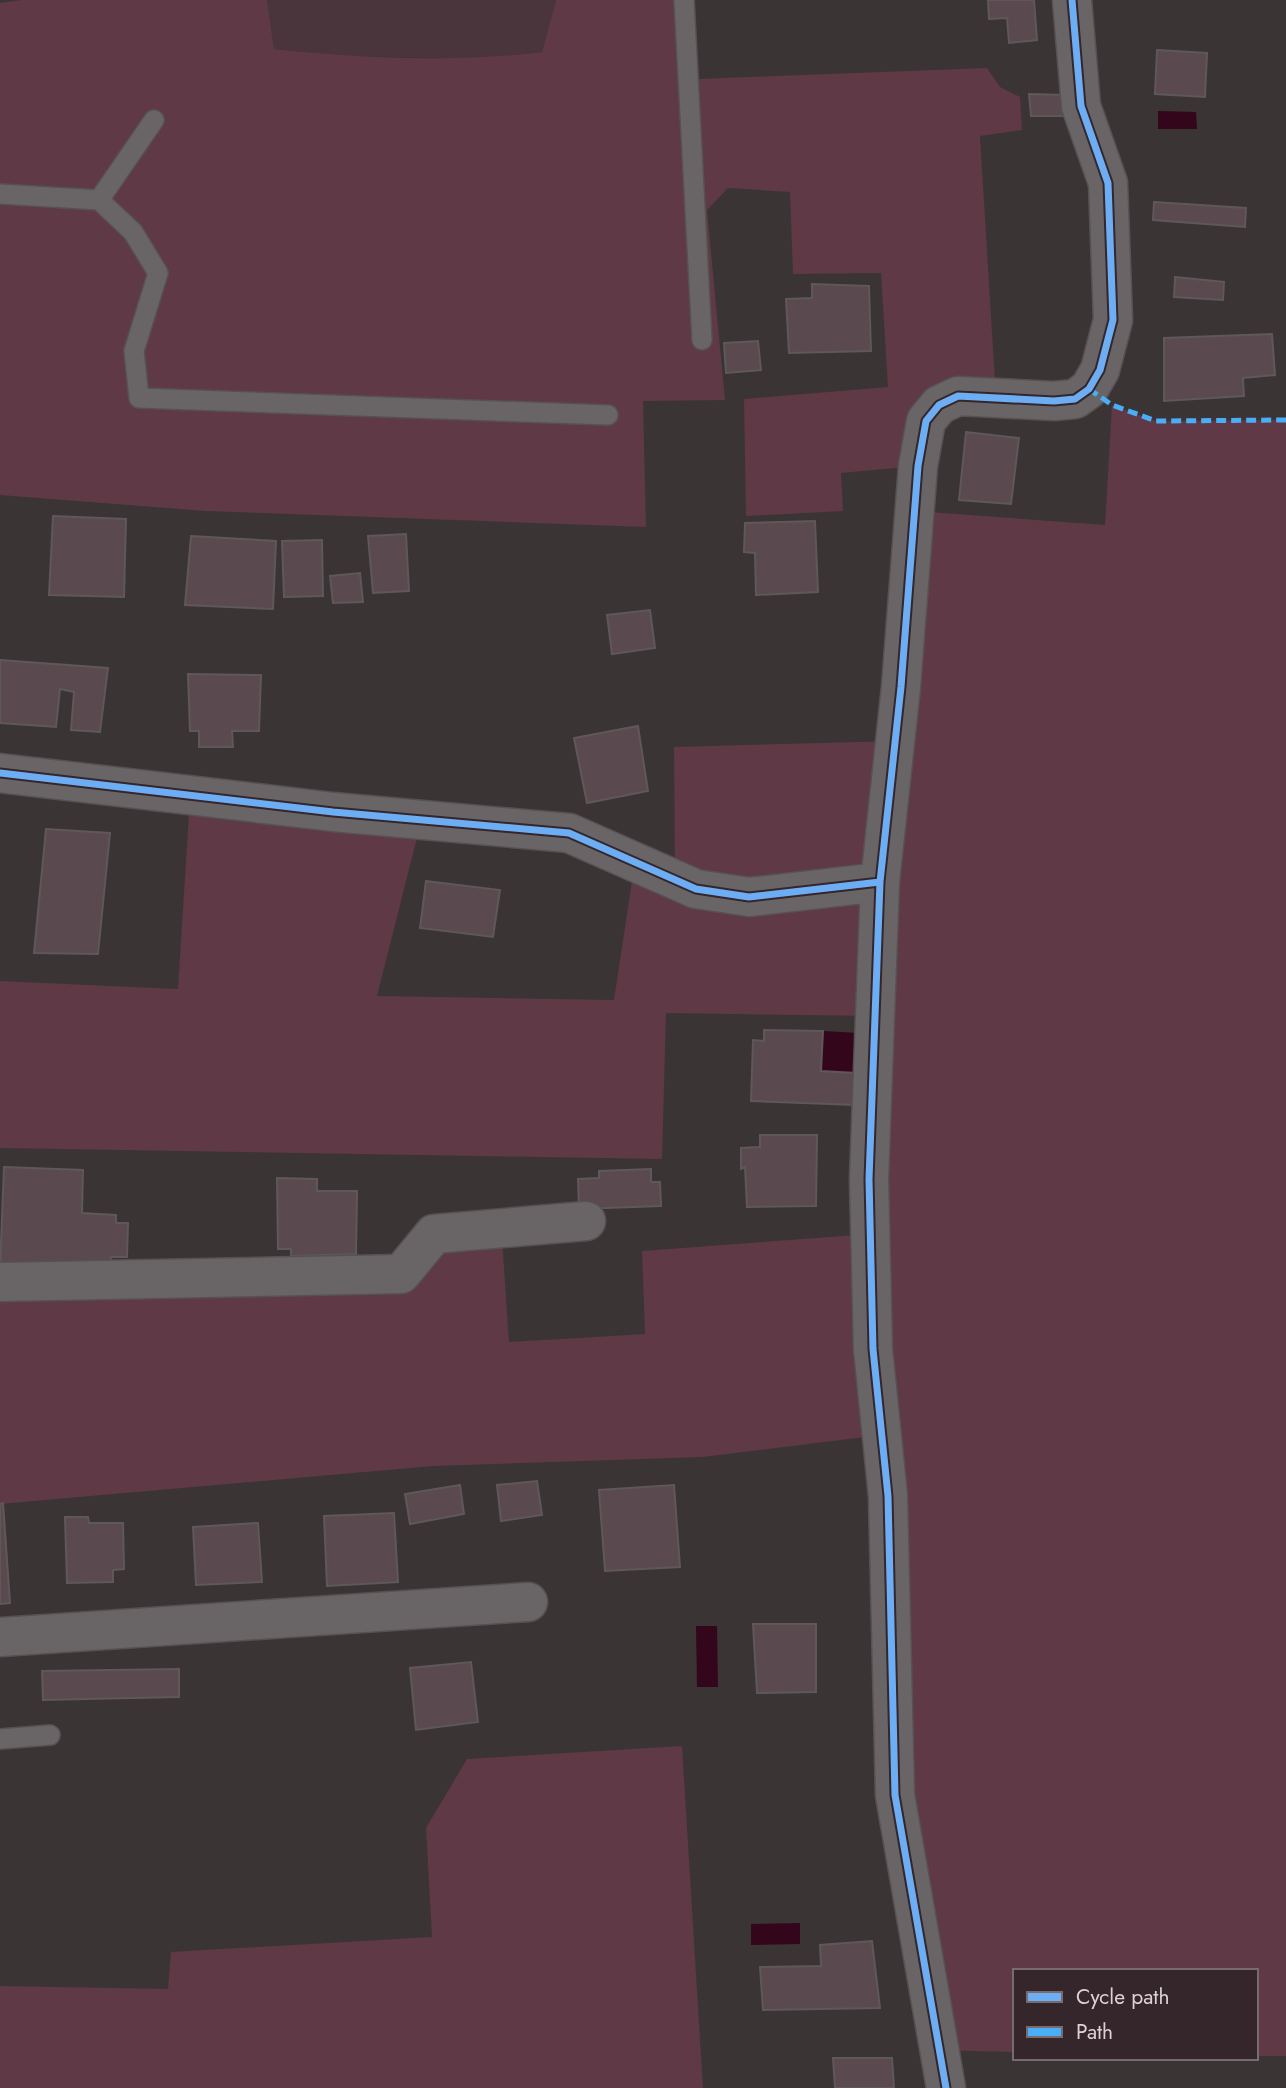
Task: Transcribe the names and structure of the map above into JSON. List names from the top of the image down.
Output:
{
  "legend": ["Cycle path", "Path"]
}
